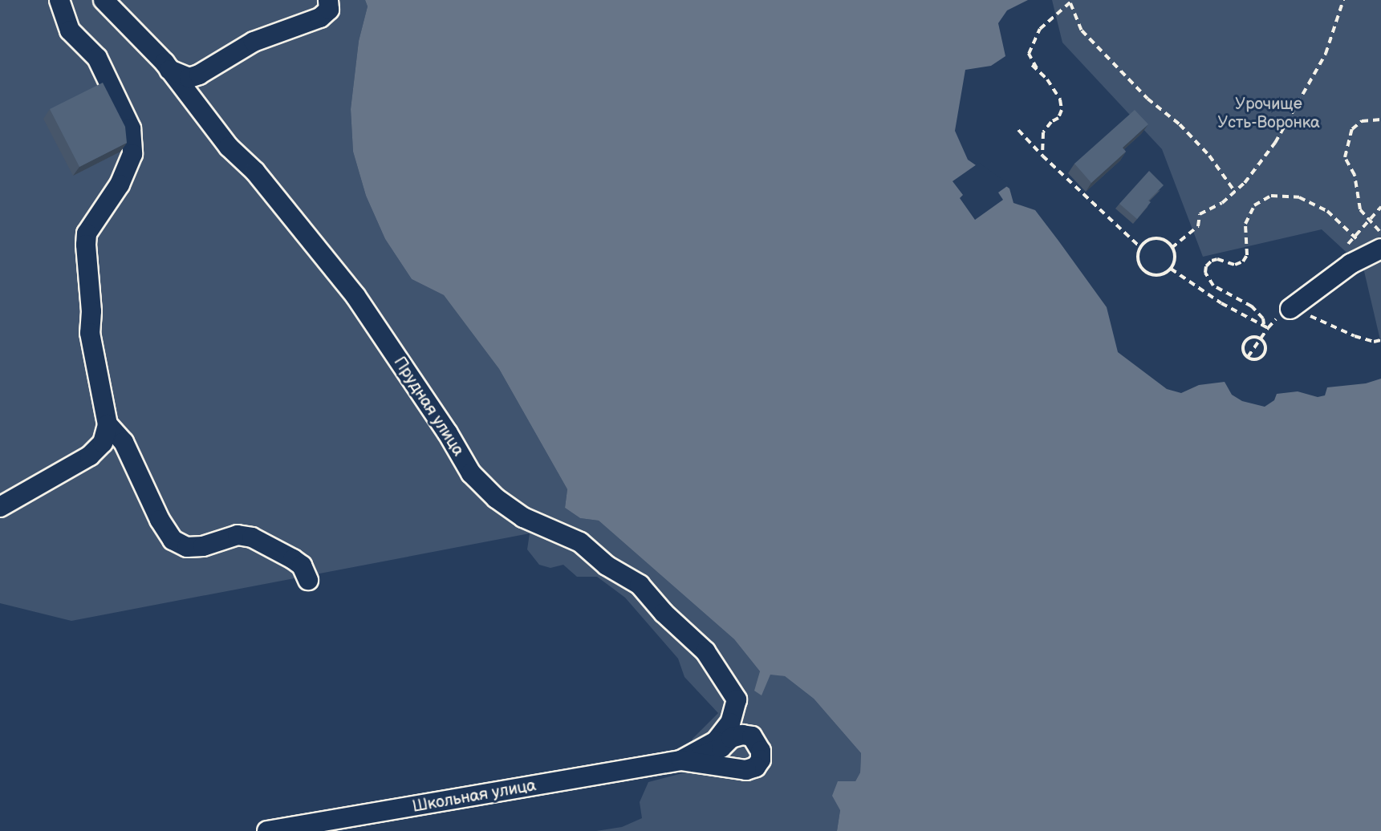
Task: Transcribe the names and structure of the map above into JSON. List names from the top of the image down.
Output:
{
  "streets": {
    "street": ["Прудная улица", "Школьная улица"]
  },
  "crossings": [
    ["Прудная улица", "Школьная улица"]
  ],
  "parks": ["Урочище Усть-Воронка"]
}
